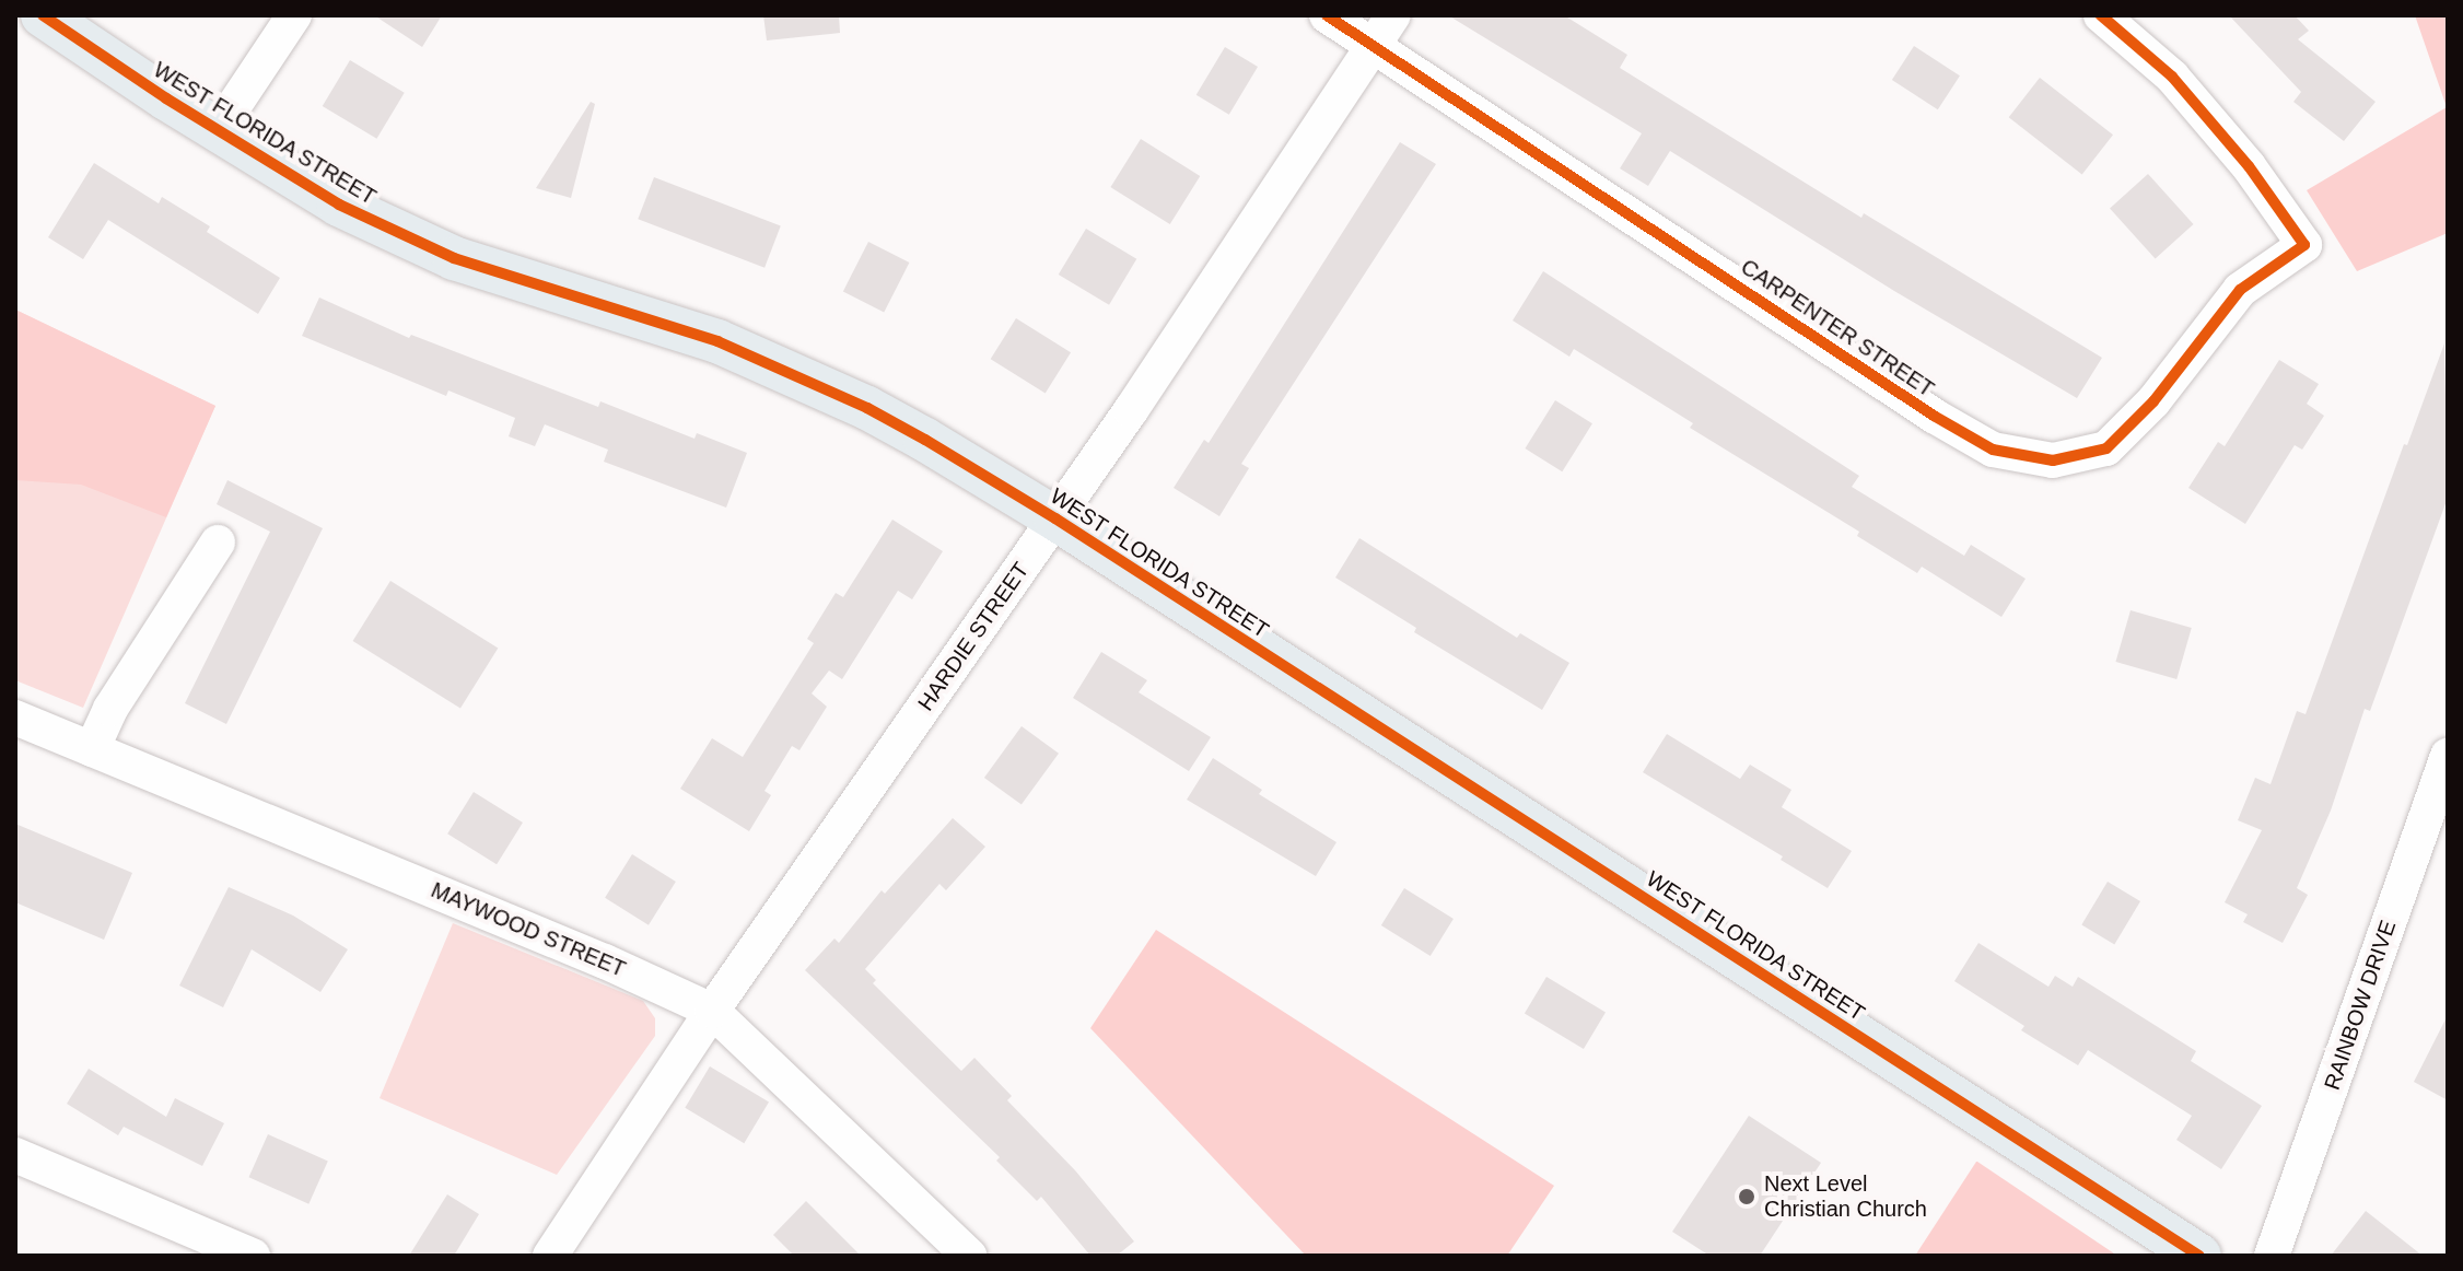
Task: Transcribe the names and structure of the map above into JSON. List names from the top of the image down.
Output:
{
  "streets": {
    "main road": ["WEST FLORIDA STREET"],
    "street": [
      "CARPENTER STREET",
      "HARDIE STREET",
      "MAYWOOD STREET",
      "RAINBOW DRIVE"
    ]
  },
  "crossings": [
    ["WEST FLORIDA STREET", "HARDIE STREET"],
    ["CARPENTER STREET", "HARDIE STREET"],
    ["HARDIE STREET", "MAYWOOD STREET"]
  ],
  "places": ["Next Level Christian Church"]
}
